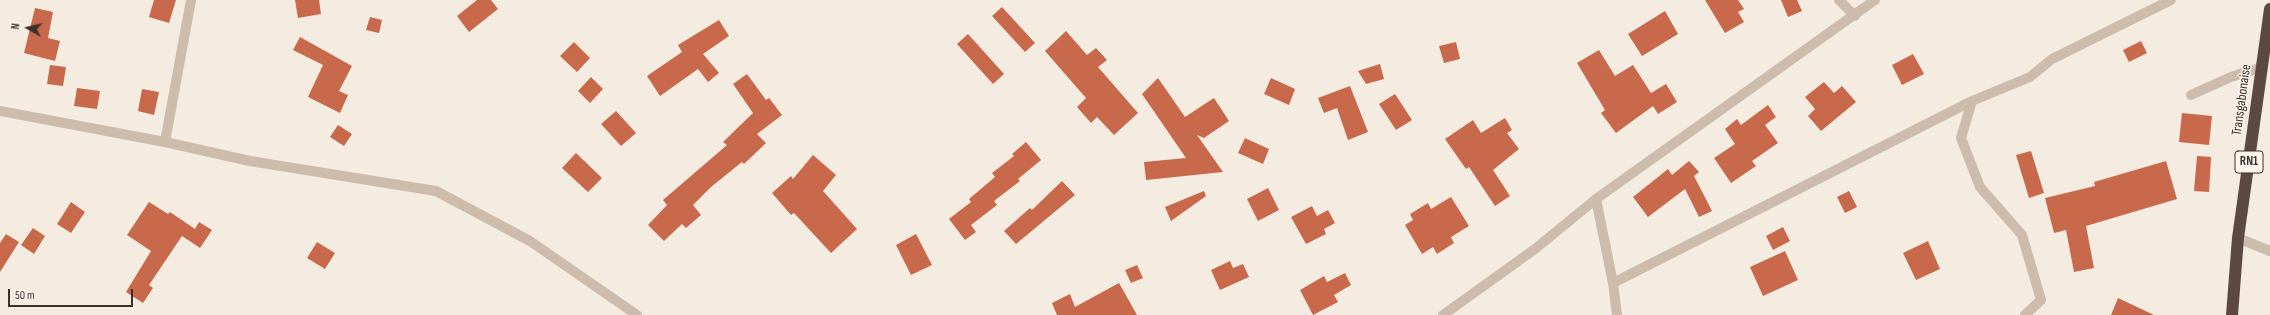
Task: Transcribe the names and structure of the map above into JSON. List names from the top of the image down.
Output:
{
  "streets": {
    "highway": ["Transgabonaise", "RN1"]
  },
  "scale_bar": "50 m",
  "north": "left"
}
